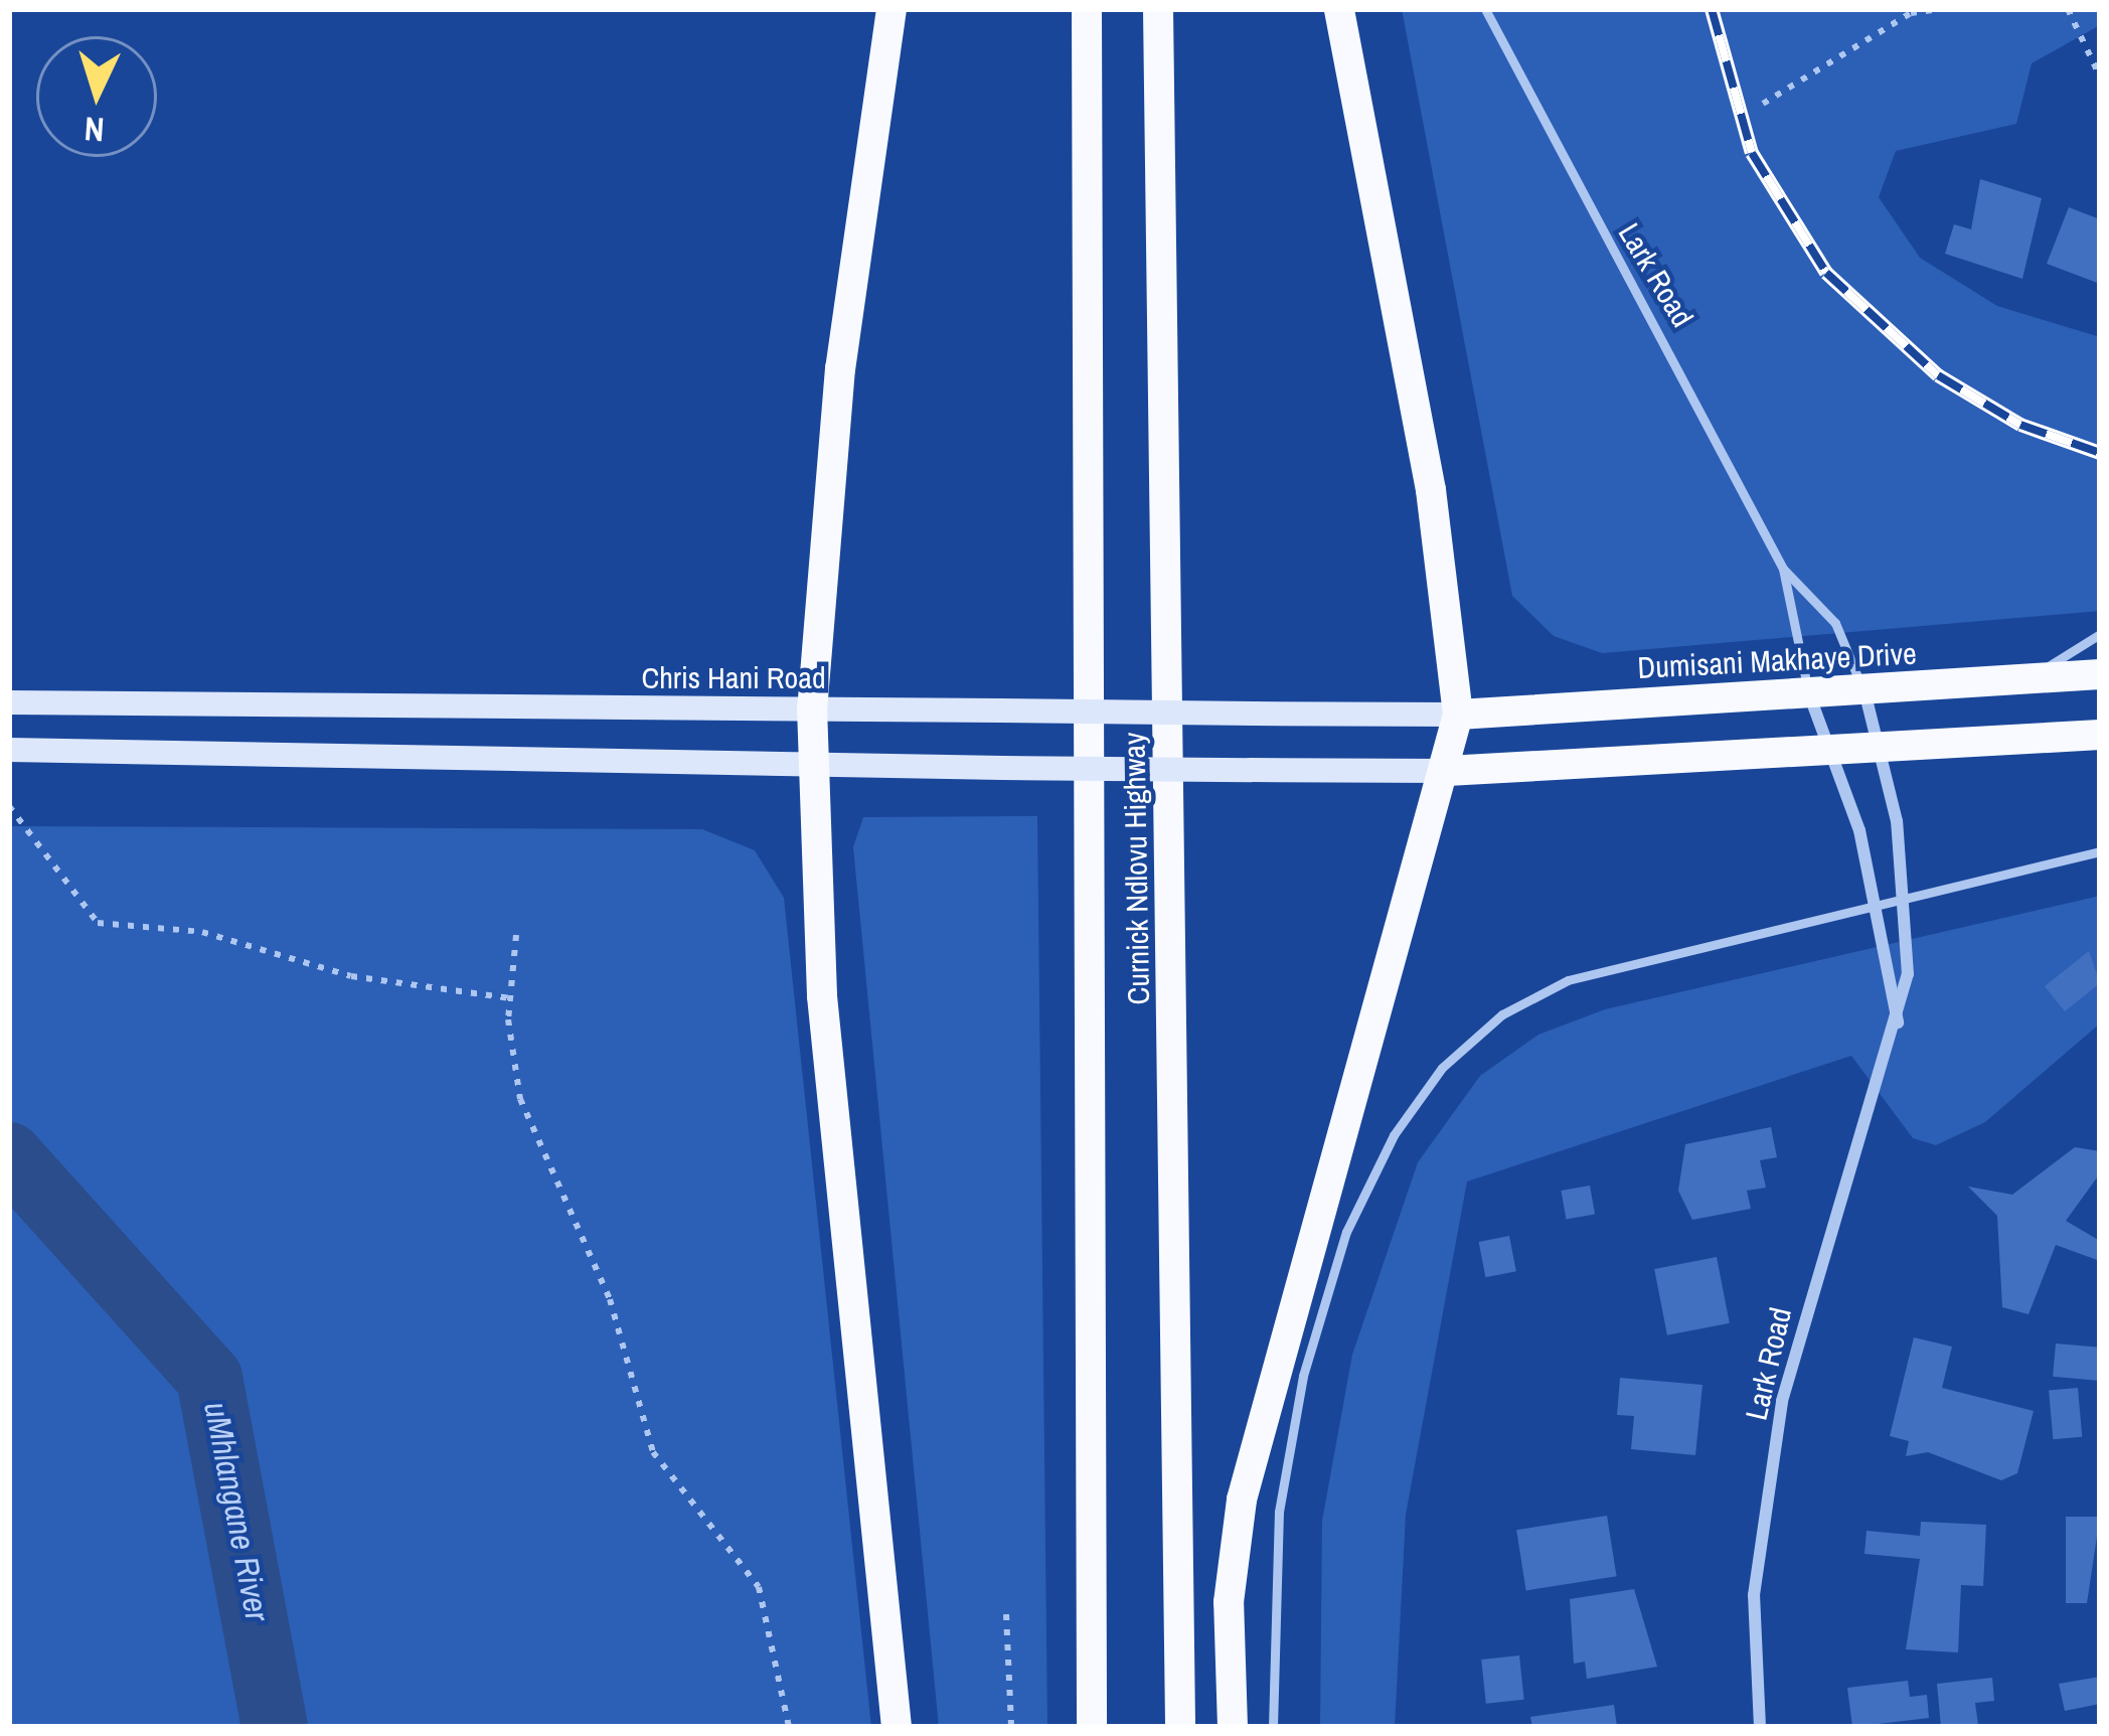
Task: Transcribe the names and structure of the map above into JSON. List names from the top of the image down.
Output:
{
  "streets": {
    "main road": ["Dumisani Makhaye Drive", "Chris Hani Road", "Curnick Ndlovu Highway"],
    "street": ["Lark Road"]
  },
  "crossings": [
    ["Lark Road", "Dumisani Makhaye Drive"],
    ["Dumisani Makhaye Drive", "Chris Hani Road"]
  ],
  "water": ["uMhlangane River"],
  "north": "bottom"
}
